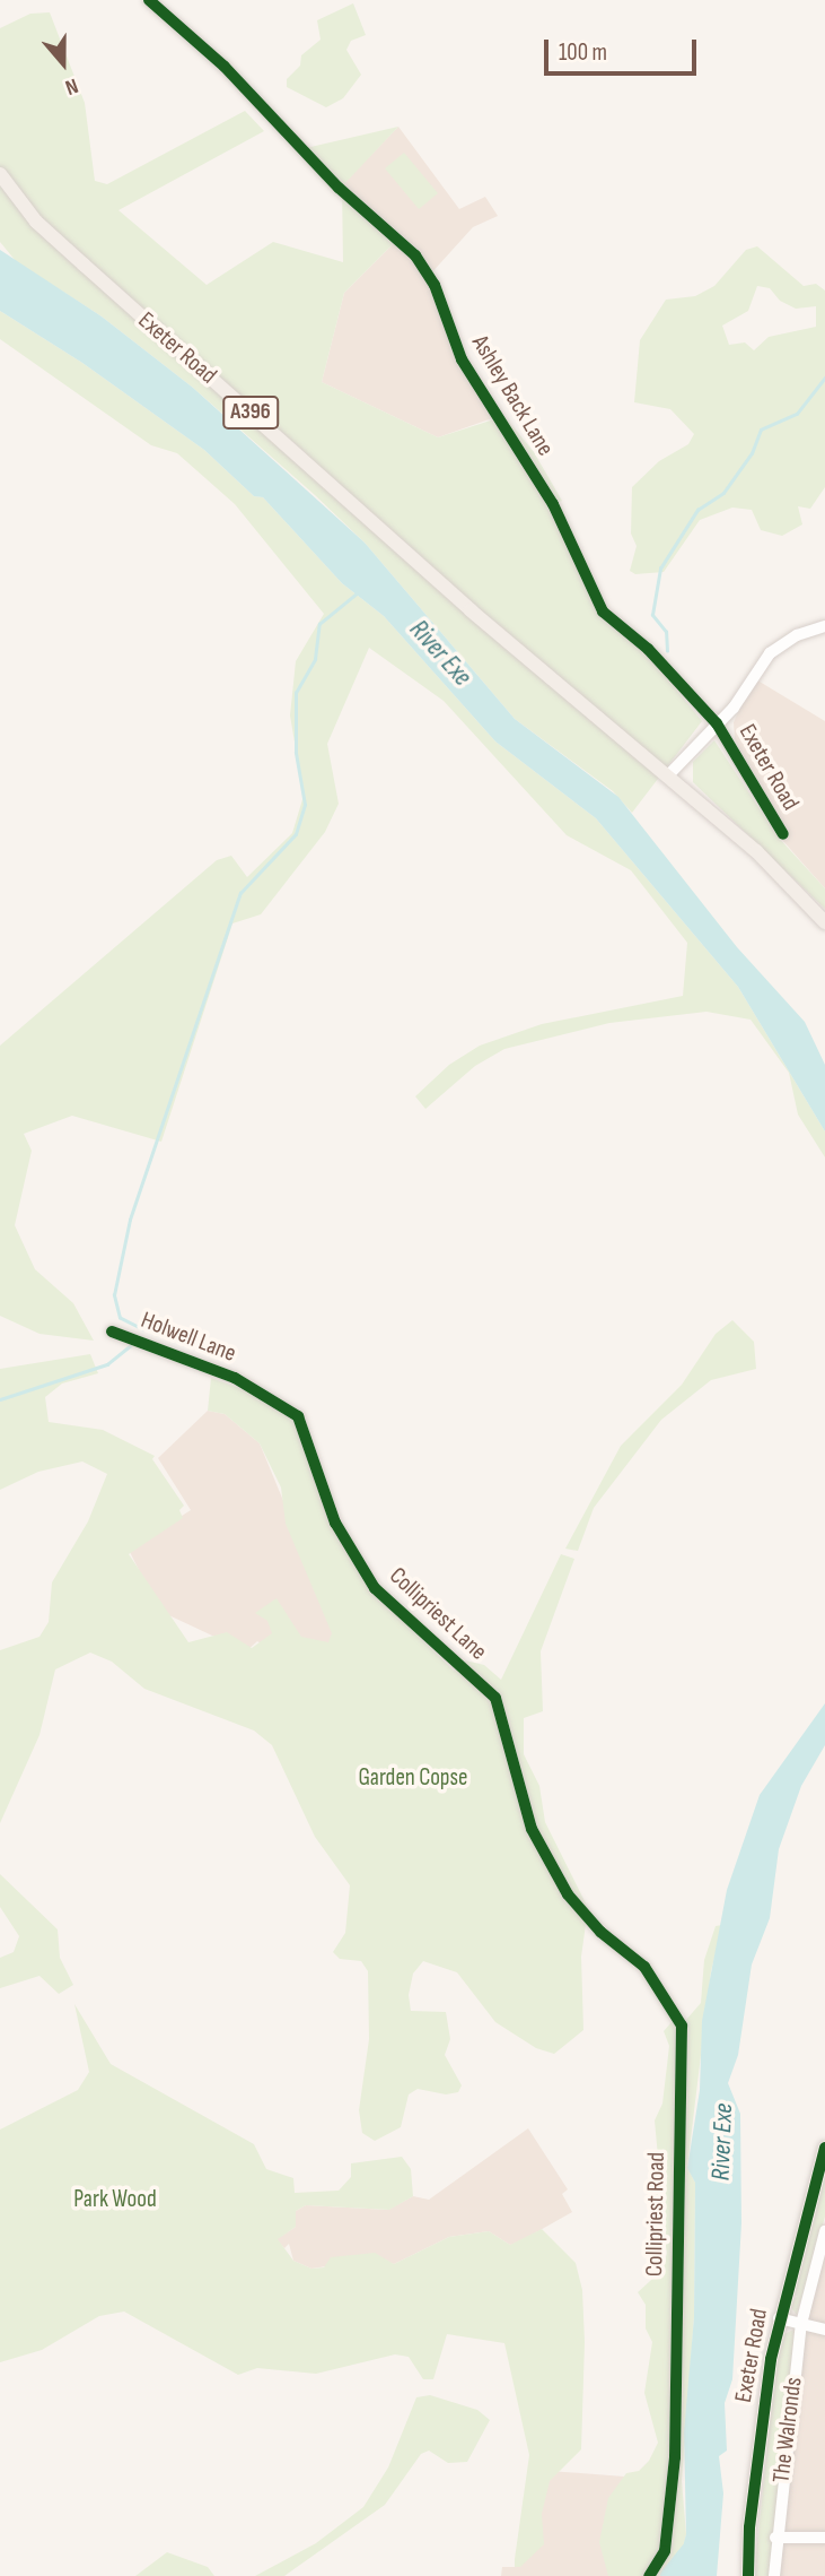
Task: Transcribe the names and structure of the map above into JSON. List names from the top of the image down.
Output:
{
  "streets": {
    "main road": ["Exeter Road", "A396"],
    "street": [
      "Ashley Back Lane",
      "Holwell Lane",
      "Collipriest Lane",
      "Collipriest Road",
      "The Walronds"
    ]
  },
  "crossings": [
    ["Exeter Road", "Ashley Back Lane"],
    ["Holwell Lane", "Collipriest Lane"],
    ["Collipriest Lane", "Collipriest Road"]
  ],
  "water": ["River Exe"],
  "parks": ["Garden Copse", "Park Wood"],
  "scale_bar": "100 m",
  "north": "bottom"
}
